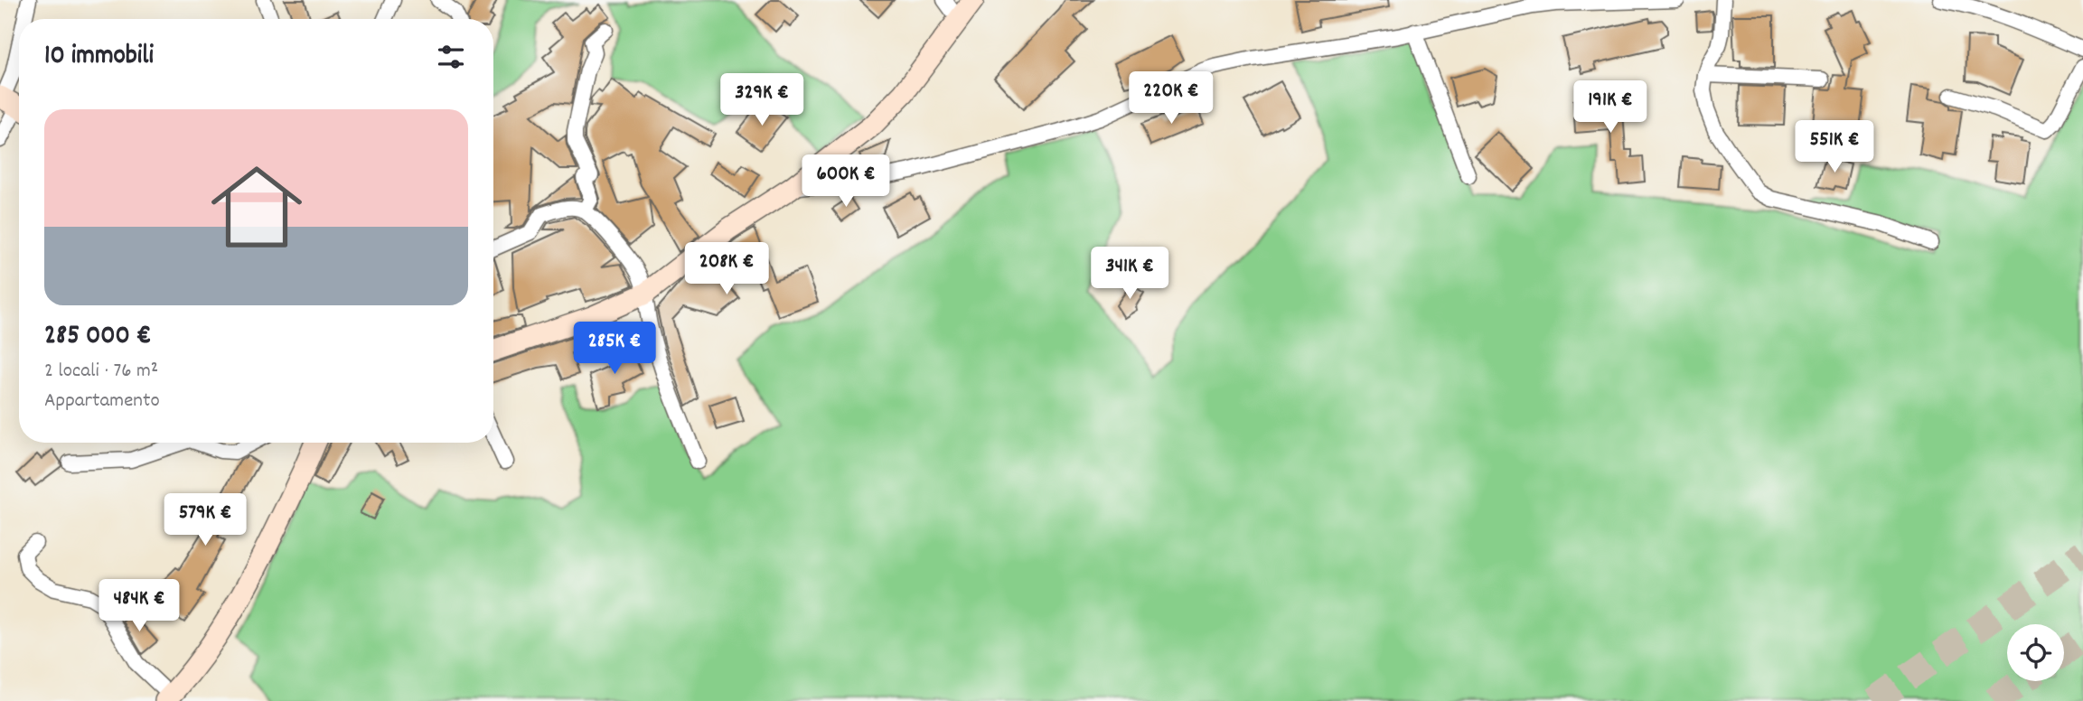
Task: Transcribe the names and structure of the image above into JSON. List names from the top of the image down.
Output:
{
  "page": {
    "heading": "10 immobili",
    "price": [
      "220K €",
      "329K €",
      "191K €",
      "551K €",
      "600K €",
      "208K €",
      "341K €",
      "285K €",
      "579K €",
      "484K €"
    ],
    "list": [
      {
        "name": "285 000 €",
        "note": "2 locali · 76 m² · Appartamento"
      }
    ]
  }
}
